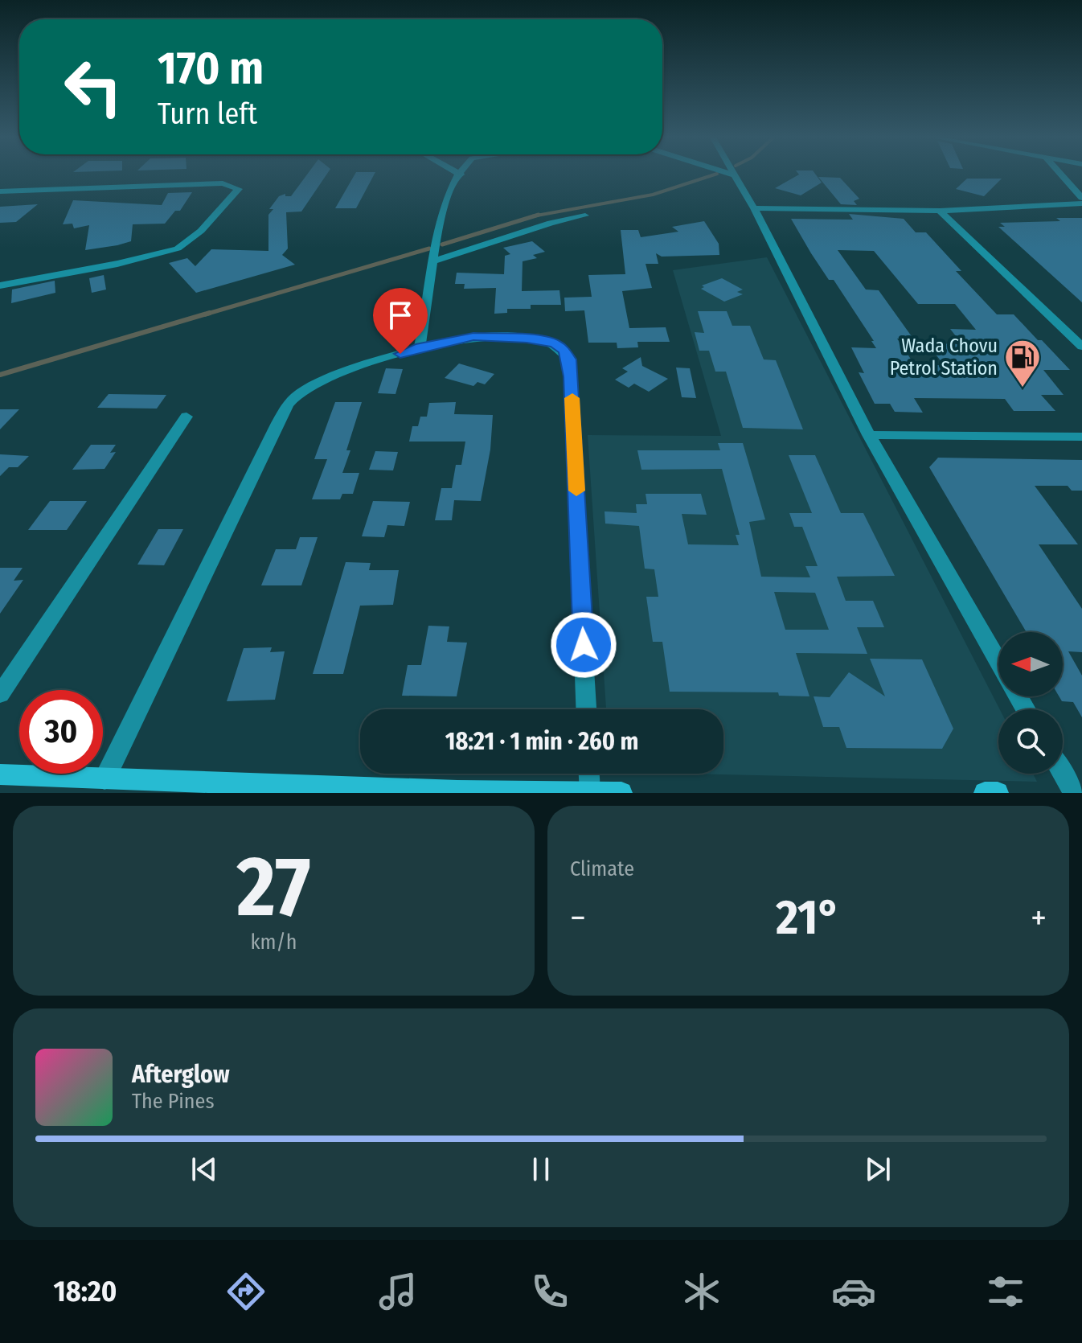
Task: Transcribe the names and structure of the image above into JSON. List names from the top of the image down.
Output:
{
  "places": {
    "fuel station": ["Wada Chovu Petrol Station"]
  },
  "north": "left",
  "page": {
    "turn": ["170 m", "Turn left"],
    "limit": "30",
    "trip": "18:21 · 1 min · 260 m",
    "tile": [
      ["27", "km/h"],
      "Climate"
    ],
    "heat": ["−", "21°", "+"],
    "song": ["Afterglow", "The Pines"],
    "tabs": "18:20"
  }
}
